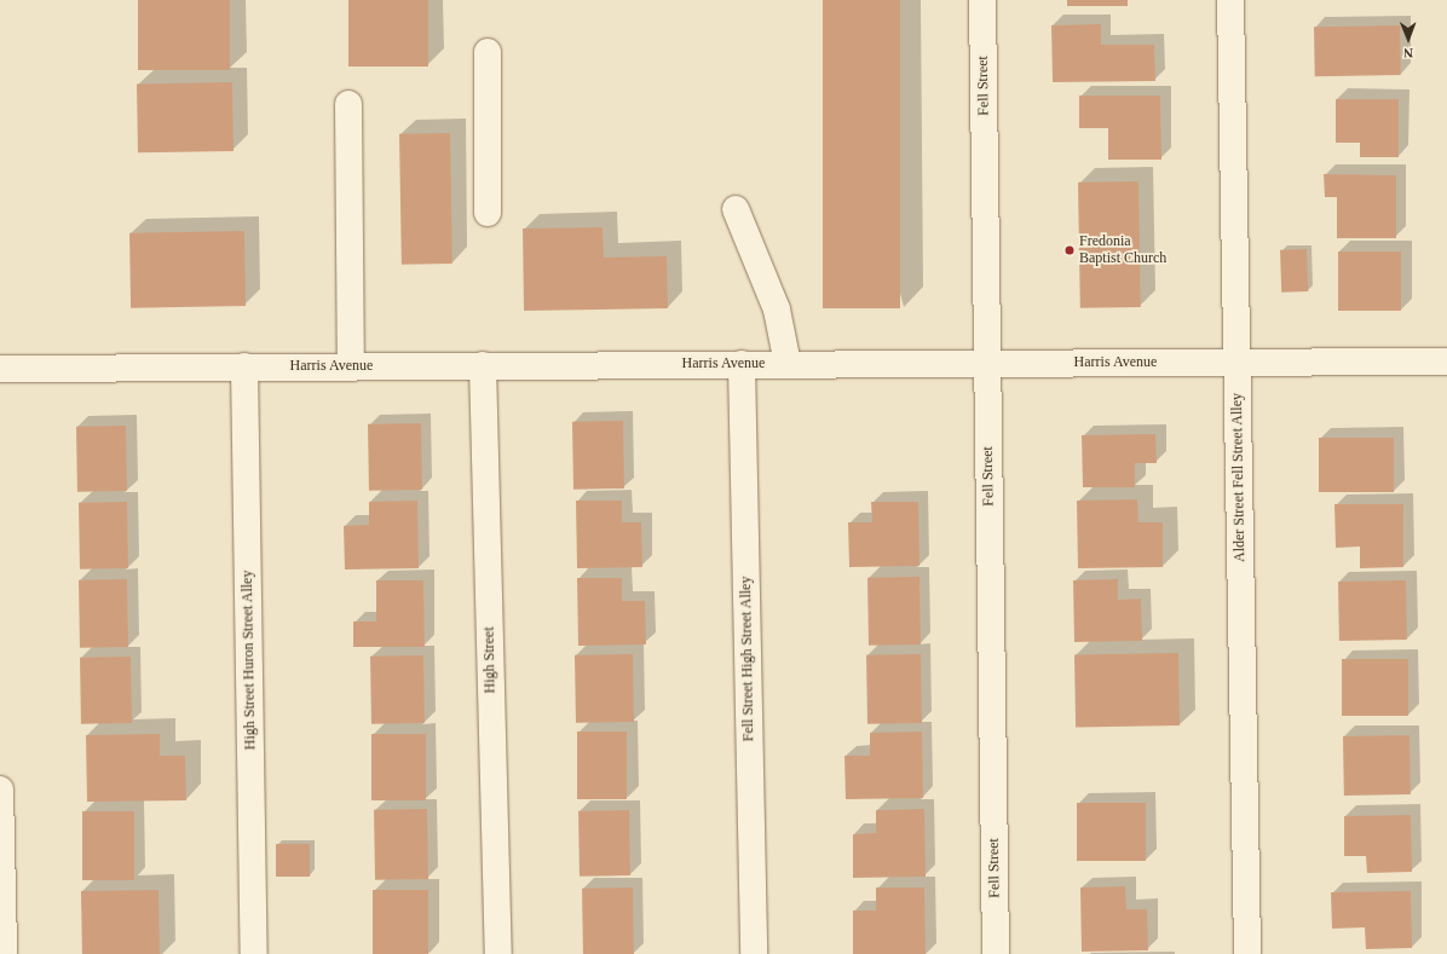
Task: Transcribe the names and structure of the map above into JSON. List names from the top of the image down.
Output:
{
  "streets": {
    "street": [
      "Fell Street",
      "Harris Avenue",
      "Alder Street Fell Street Alley",
      "Fell Street High Street Alley",
      "High Street Huron Street Alley",
      "High Street"
    ]
  },
  "crossings": [
    ["Fell Street", "Harris Avenue"],
    ["Harris Avenue", "Alder Street Fell Street Alley"],
    ["Harris Avenue", "Fell Street High Street Alley"],
    ["Harris Avenue", "High Street Huron Street Alley"],
    ["Harris Avenue", "High Street"]
  ],
  "places": ["Fredonia Baptist Church"],
  "north": "bottom"
}
